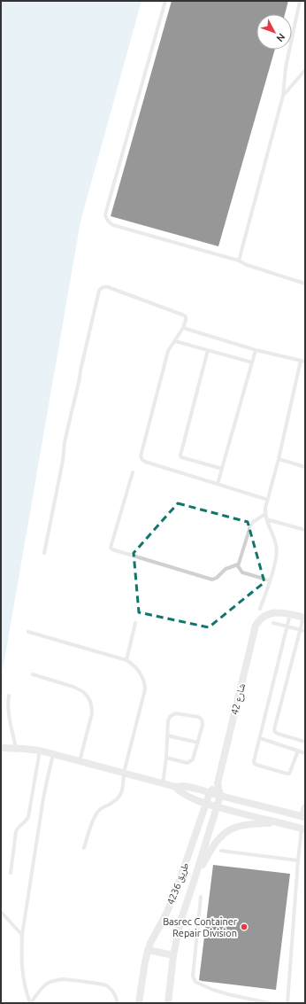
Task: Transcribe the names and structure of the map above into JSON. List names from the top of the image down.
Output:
{
  "streets": {
    "street": ["شارع 42", "طريق 4236"]
  },
  "crossings": [
    ["شارع 42", "طريق 4236"]
  ],
  "places": ["Basrec Container Repair Division"],
  "north": "bottom right"
}
